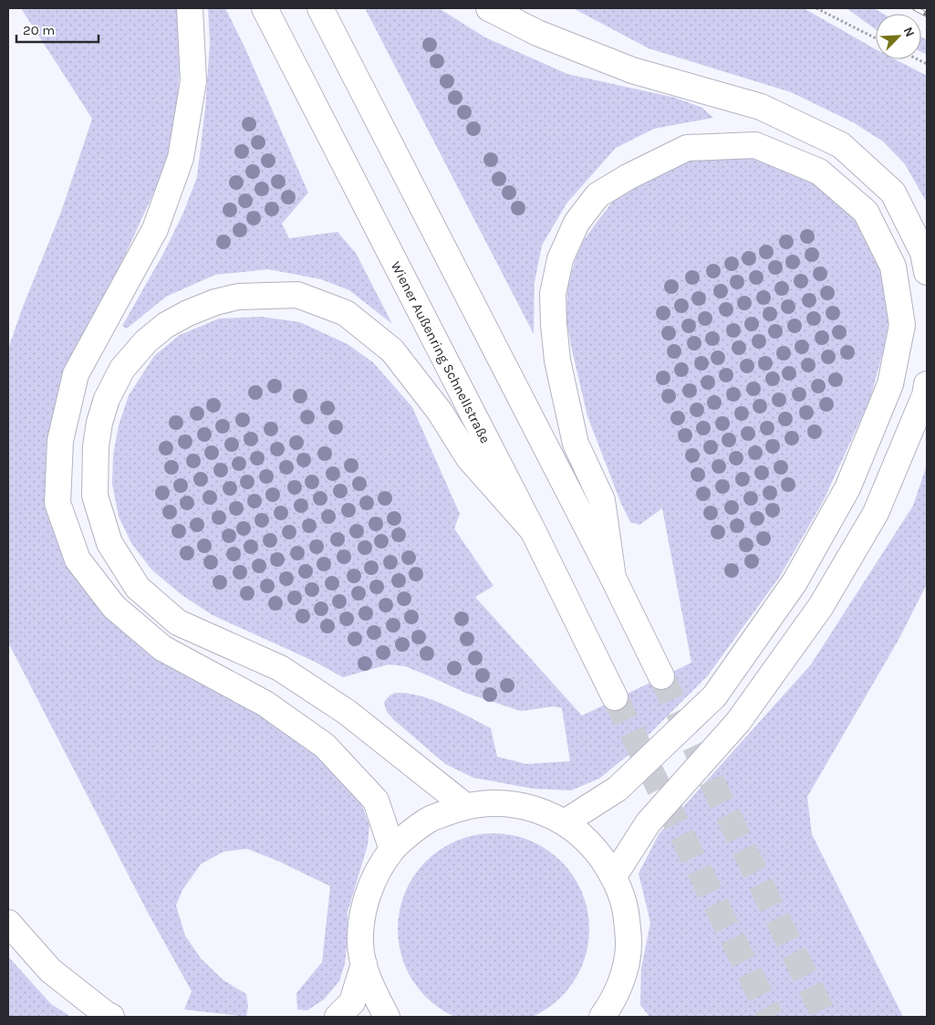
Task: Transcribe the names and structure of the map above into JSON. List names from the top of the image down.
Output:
{
  "streets": {
    "main road": ["Wiener Außenring Schnellstraße"]
  },
  "scale_bar": "20 m",
  "north": "top right"
}
